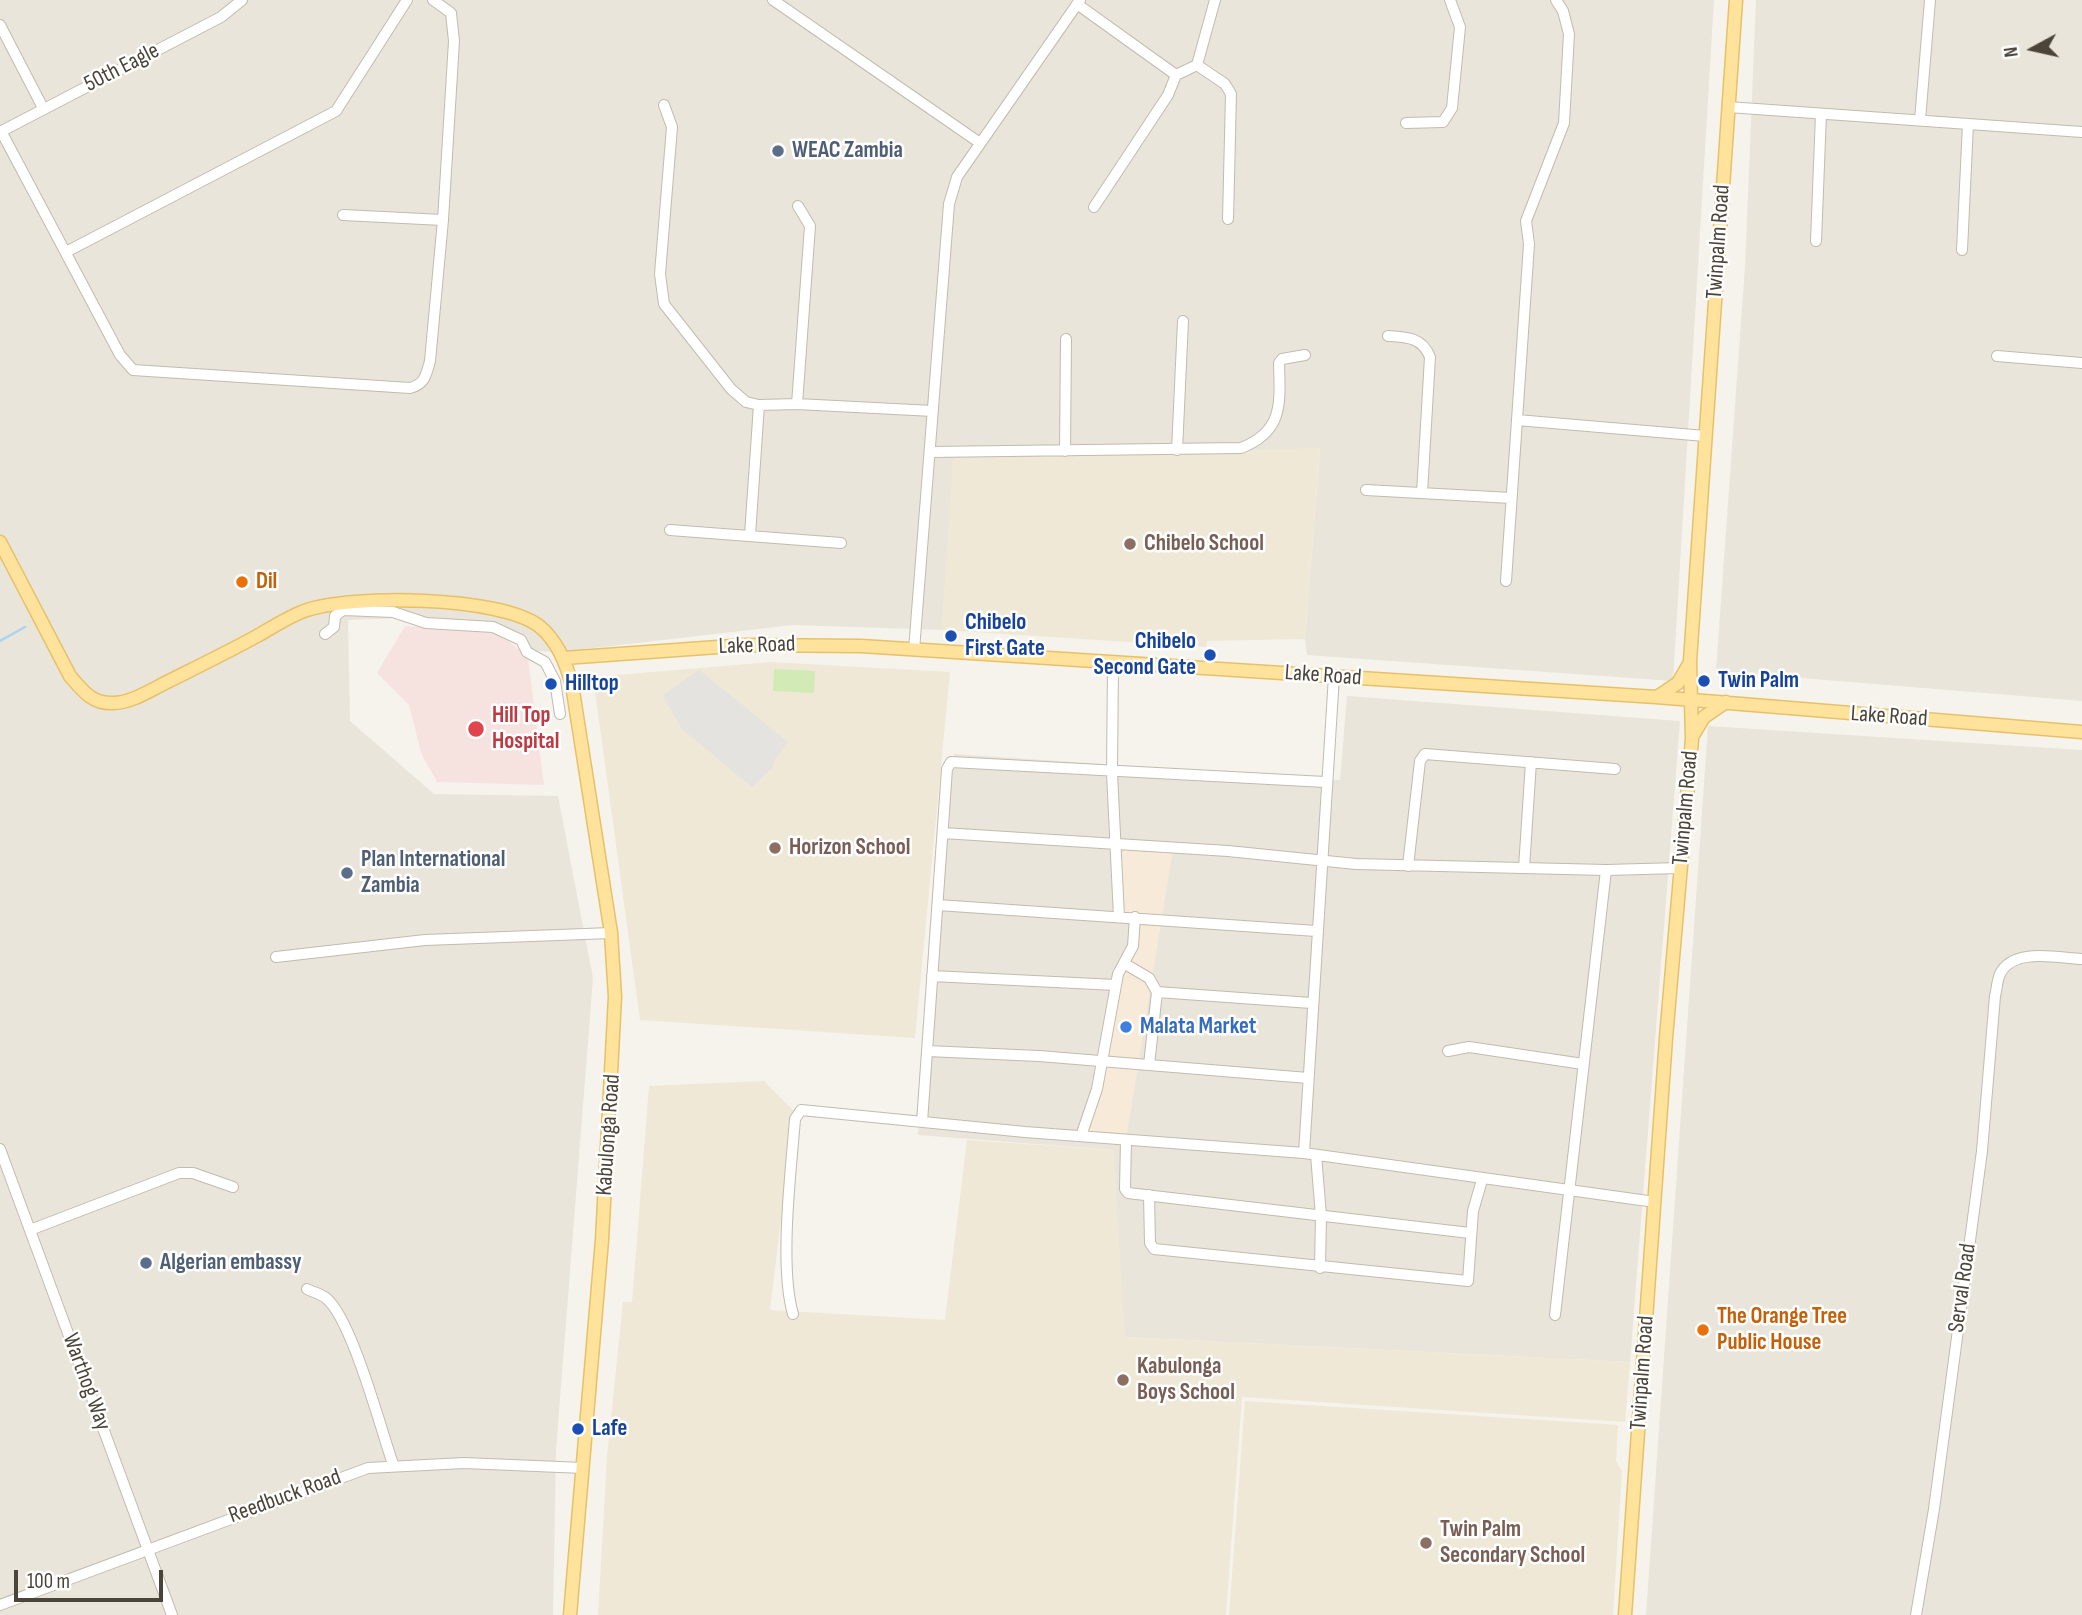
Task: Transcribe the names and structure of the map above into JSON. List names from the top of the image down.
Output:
{
  "streets": {
    "main road": ["Twinpalm Road", "Lake Road", "Kabulonga Road"],
    "street": [
      "50th Eagle",
      "Serval Road",
      "Warthog Way",
      "Reedbuck Road"
    ]
  },
  "crossings": [
    ["Twinpalm Road", "Lake Road"],
    ["Lake Road", "Kabulonga Road"],
    ["Kabulonga Road", "Reedbuck Road"],
    ["Warthog Way", "Reedbuck Road"]
  ],
  "places": [
    "WEAC Zambia",
    "Chibelo School",
    "Dil",
    "Chibelo First Gate",
    "Chibelo Second Gate",
    "Twin Palm",
    "Hilltop",
    "Hill Top Hospital",
    "Horizon School",
    "Plan International Zambia",
    "Malata Market",
    "Algerian embassy",
    "The Orange Tree Public House",
    "Kabulonga Boys School",
    "Lafe",
    "Twin Palm Secondary School"
  ],
  "scale_bar": "100 m",
  "north": "left"
}
